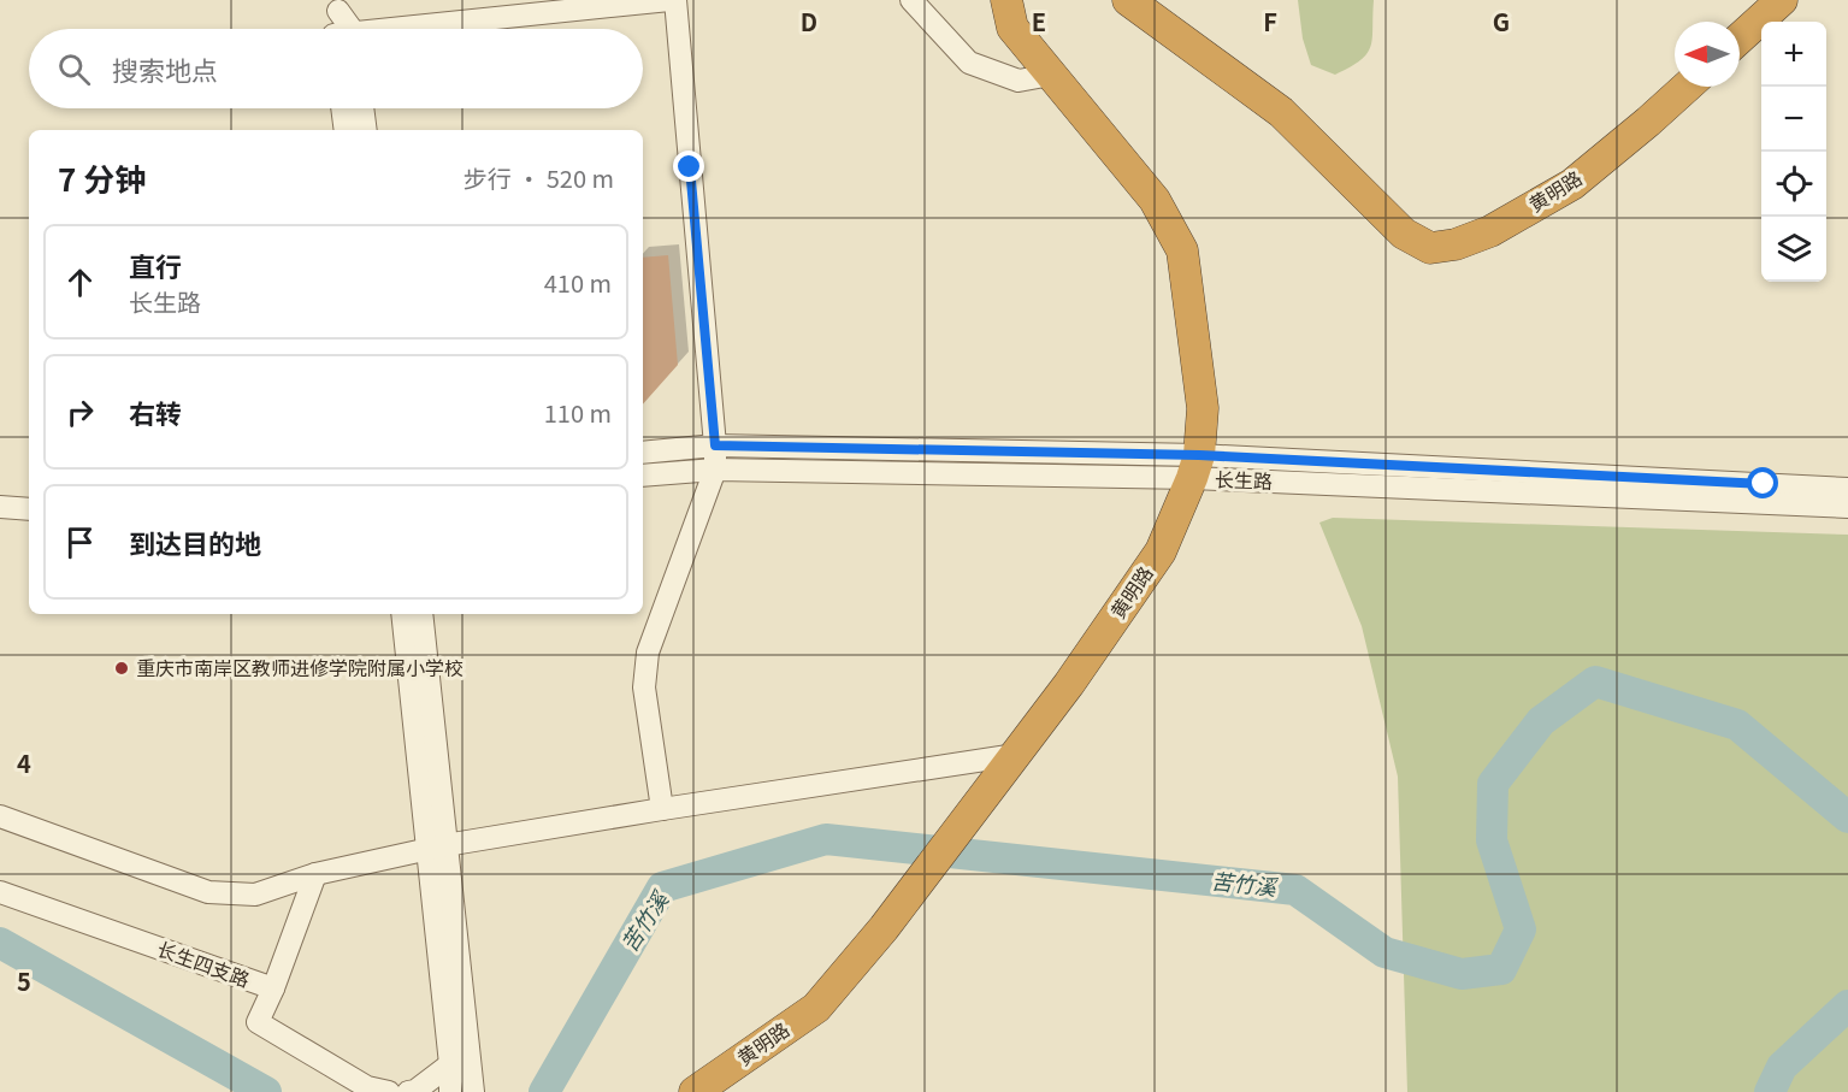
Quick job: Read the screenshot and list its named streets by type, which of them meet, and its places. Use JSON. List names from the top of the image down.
{
  "streets": {
    "highway": ["黄明路"],
    "street": ["长生路", "长生四支路"]
  },
  "crossings": [
    ["黄明路", "长生路"]
  ],
  "water": ["苦竹溪"],
  "places": ["重庆市南岸区教师进修学院附属小学校"],
  "north": "left",
  "page": {
    "map_buttons": ["+", "−"],
    "search": "搜索地点",
    "heading": ["7 分钟", "步行 · 520 m"],
    "list": [
      ["直行", "长生路", "410 m"],
      ["右转", "110 m"],
      "到达目的地"
    ]
  },
  "grid": {
    "columns": [
      "D",
      "E",
      "F",
      "G"
    ],
    "rows": ["4", "5"]
  }
}
